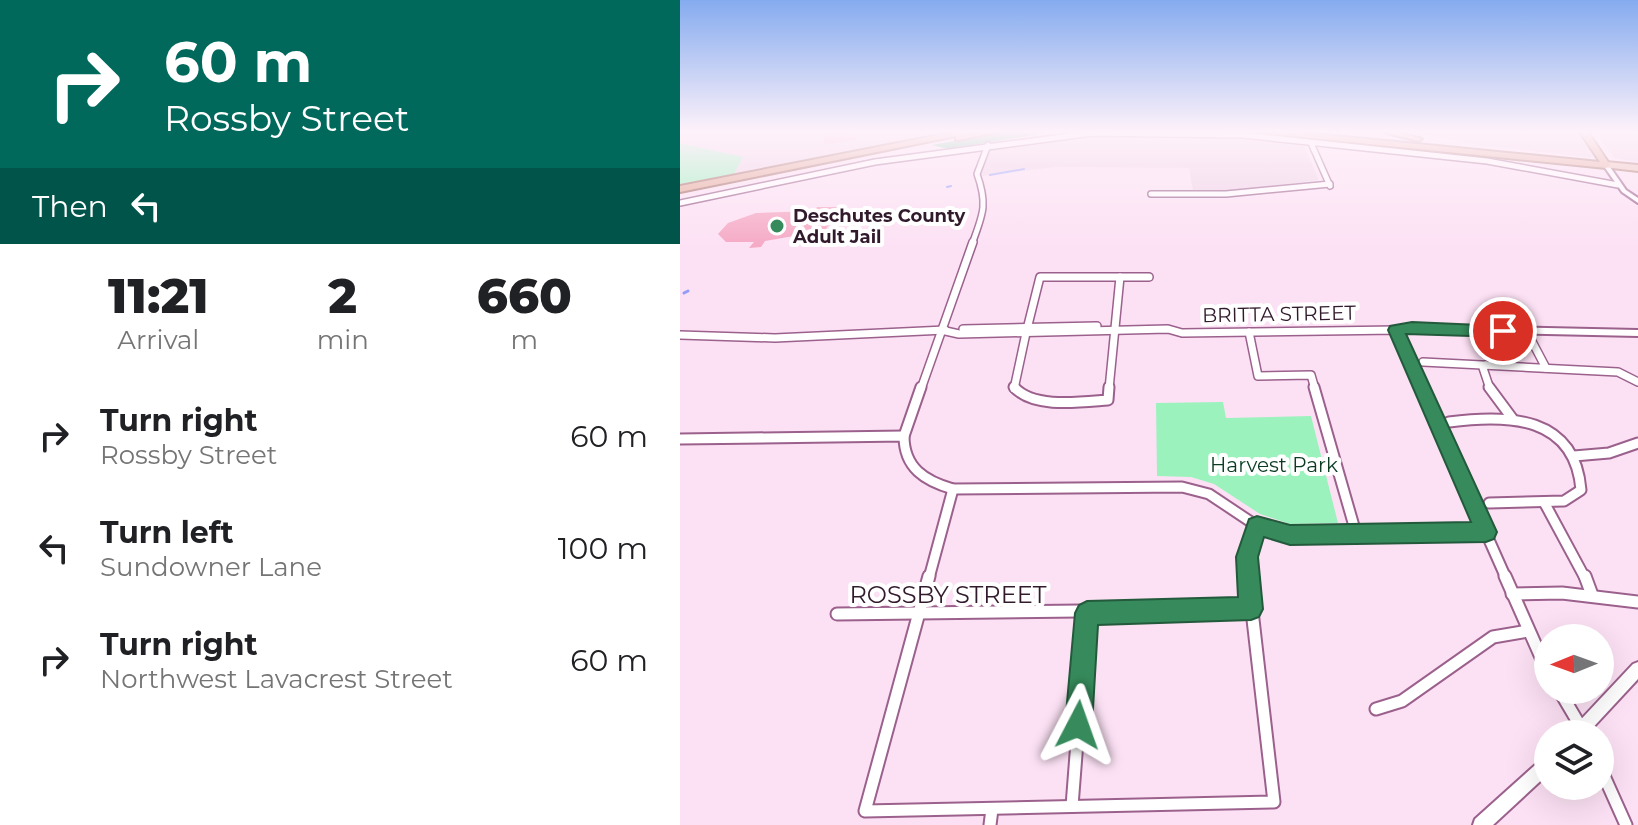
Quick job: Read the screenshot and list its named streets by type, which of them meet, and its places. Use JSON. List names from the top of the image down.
{
  "streets": {
    "street": ["BRITTA STREET", "ROSSBY STREET"]
  },
  "parks": ["Harvest Park"],
  "places": ["Deschutes County Adult Jail"],
  "north": "left",
  "page": {
    "turn": ["60 m", "Rossby Street"],
    "then": "Then",
    "eta": [
      "11:21",
      "Arrival",
      "2",
      "min",
      "660",
      "m"
    ],
    "list": [
      {
        "name": "Turn right",
        "note": "Rossby Street",
        "value": "60 m"
      },
      {
        "name": "Turn left",
        "note": "Sundowner Lane",
        "value": "100 m"
      },
      {
        "name": "Turn right",
        "note": "Northwest Lavacrest Street",
        "value": "60 m"
      }
    ]
  }
}
